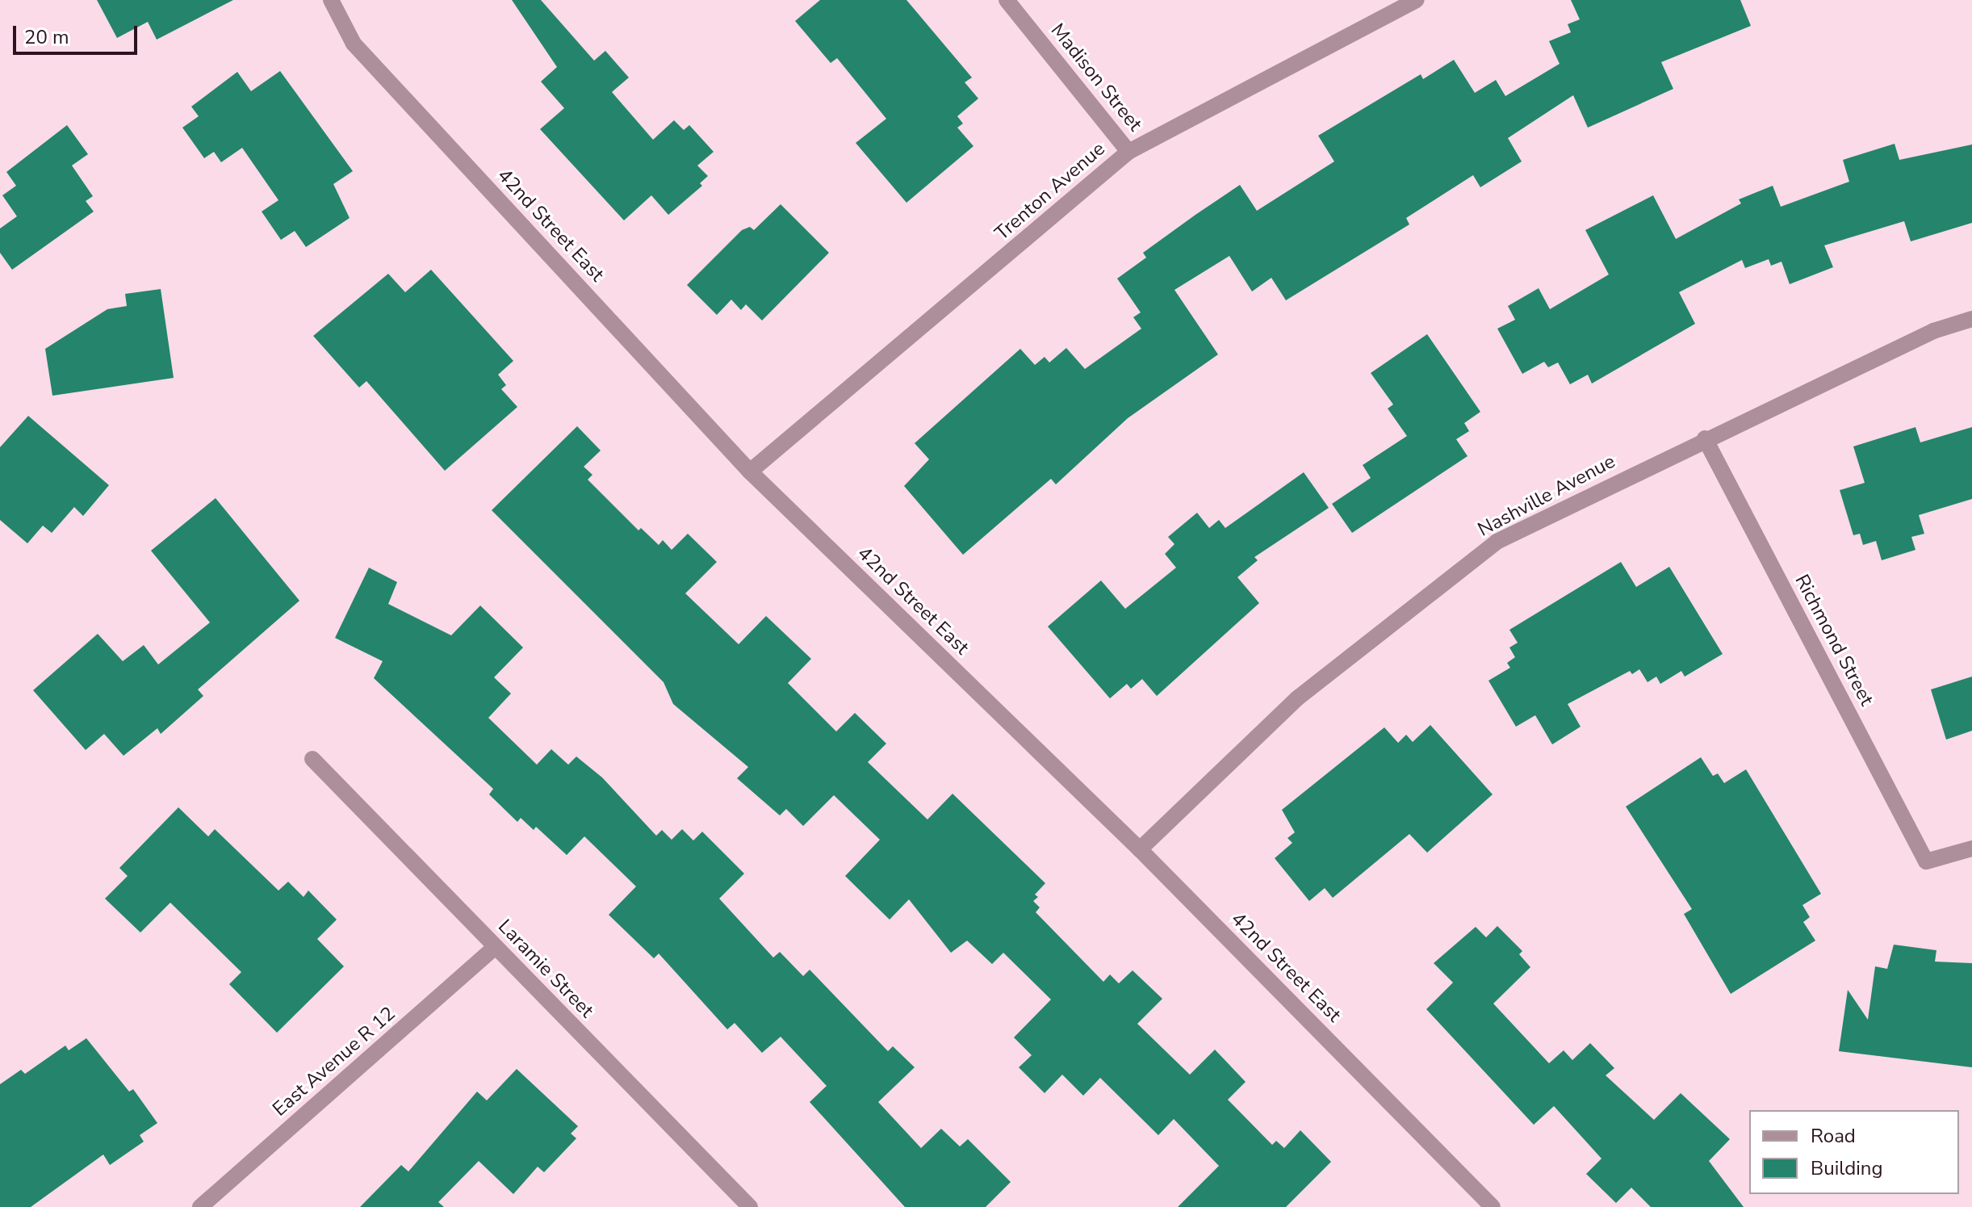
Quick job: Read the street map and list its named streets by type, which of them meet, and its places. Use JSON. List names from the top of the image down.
{
  "streets": {
    "street": [
      "Madison Street",
      "Trenton Avenue",
      "42nd Street East",
      "Nashville Avenue",
      "Richmond Street",
      "Laramie Street",
      "East Avenue R 12"
    ]
  },
  "crossings": [
    ["Madison Street", "Trenton Avenue"],
    ["Trenton Avenue", "42nd Street East"],
    ["42nd Street East", "Nashville Avenue"],
    ["Nashville Avenue", "Richmond Street"],
    ["Laramie Street", "East Avenue R 12"]
  ],
  "legend": ["Road", "Building"],
  "scale_bar": "20 m"
}
